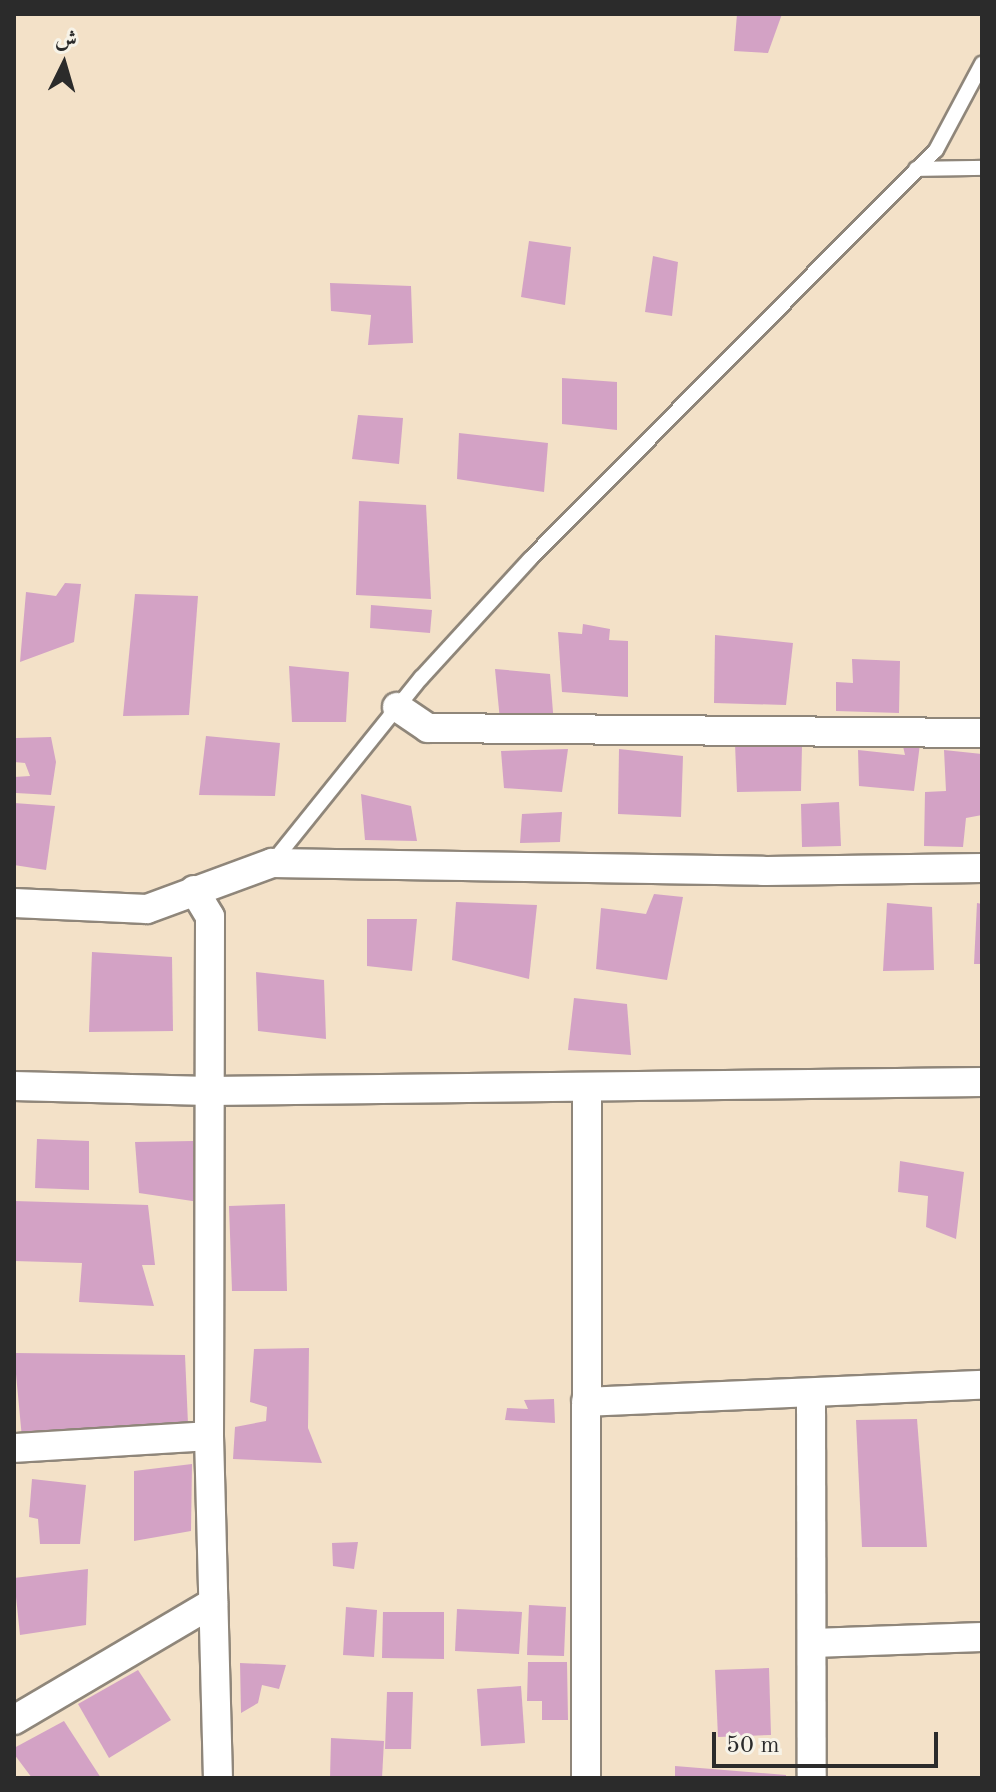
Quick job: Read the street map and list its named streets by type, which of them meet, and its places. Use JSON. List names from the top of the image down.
{
  "scale_bar": "50 m",
  "north": "top"
}
